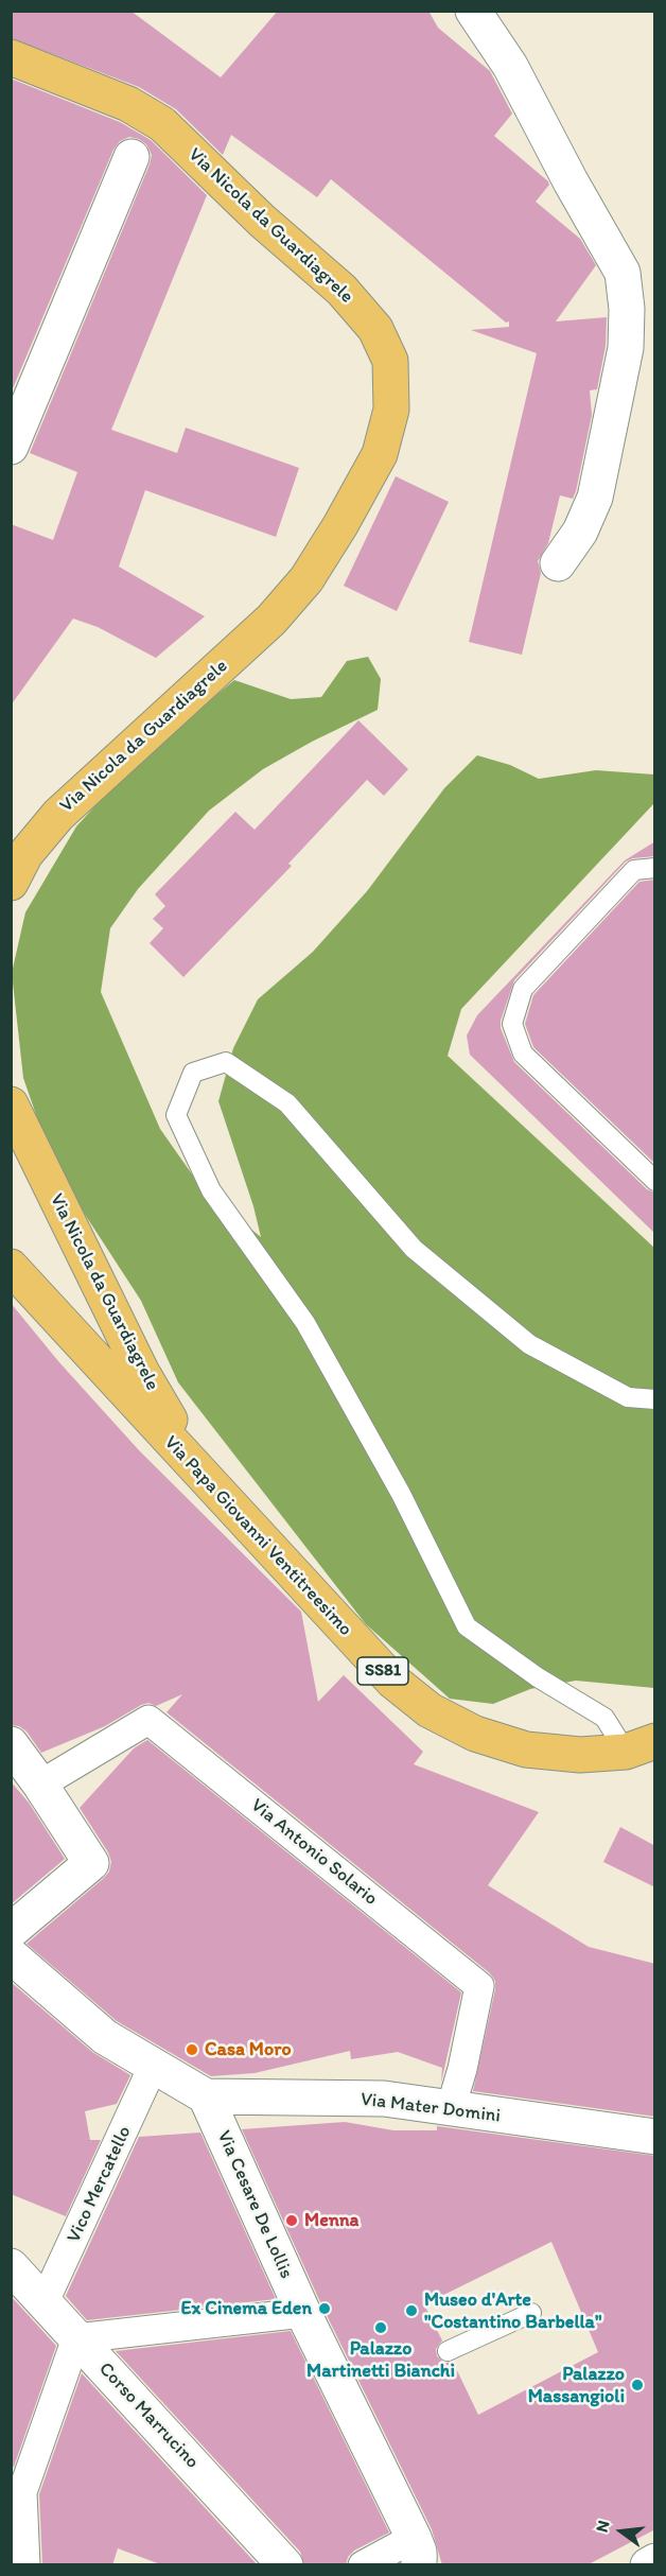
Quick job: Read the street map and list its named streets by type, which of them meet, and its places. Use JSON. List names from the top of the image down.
{
  "streets": {
    "main road": ["Via Nicola da Guardiagrele", "Via Papa Giovanni Ventitreesimo", "SS81"],
    "street": [
      "Via Antonio Solario",
      "Via Mater Domini",
      "Vico Mercatello",
      "Via Cesare De Lollis",
      "Corso Marrucino"
    ]
  },
  "crossings": [
    ["Via Nicola da Guardiagrele", "Via Papa Giovanni Ventitreesimo"],
    ["Via Antonio Solario", "Via Mater Domini"],
    ["Via Mater Domini", "Via Cesare De Lollis"],
    ["Vico Mercatello", "Corso Marrucino"]
  ],
  "places": [
    "Casa Moro",
    "Menna",
    "Ex Cinema Eden",
    "Museo d'Arte \"Costantino Barbella\"",
    "Palazzo Martinetti Bianchi",
    "Palazzo Massangioli"
  ],
  "north": "left"
}
